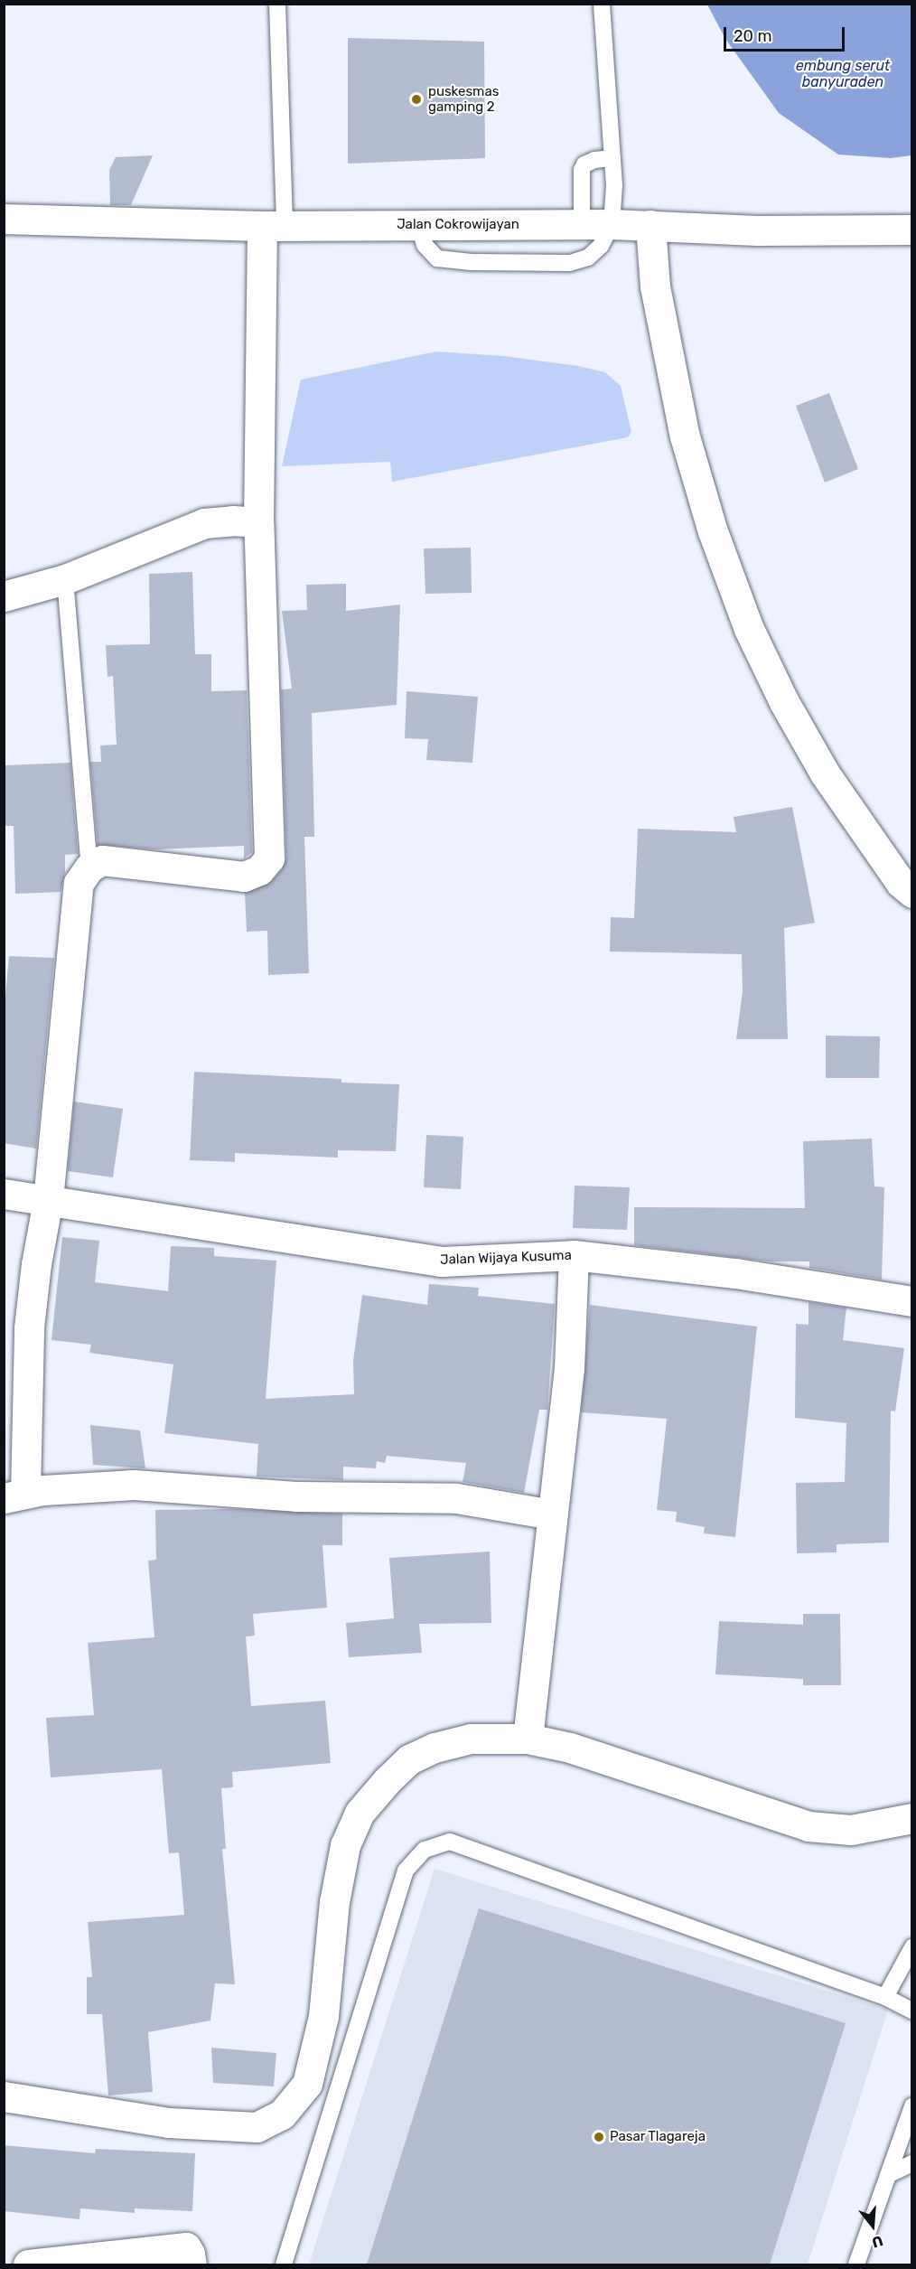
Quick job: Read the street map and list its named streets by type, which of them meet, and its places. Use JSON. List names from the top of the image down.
{
  "streets": {
    "street": ["Jalan Cokrowijayan", "Jalan Wijaya Kusuma"]
  },
  "water": ["embung serut banyuraden"],
  "places": ["puskesmas gamping 2", "Pasar Tlagareja"],
  "scale_bar": "20 m",
  "north": "bottom"
}
